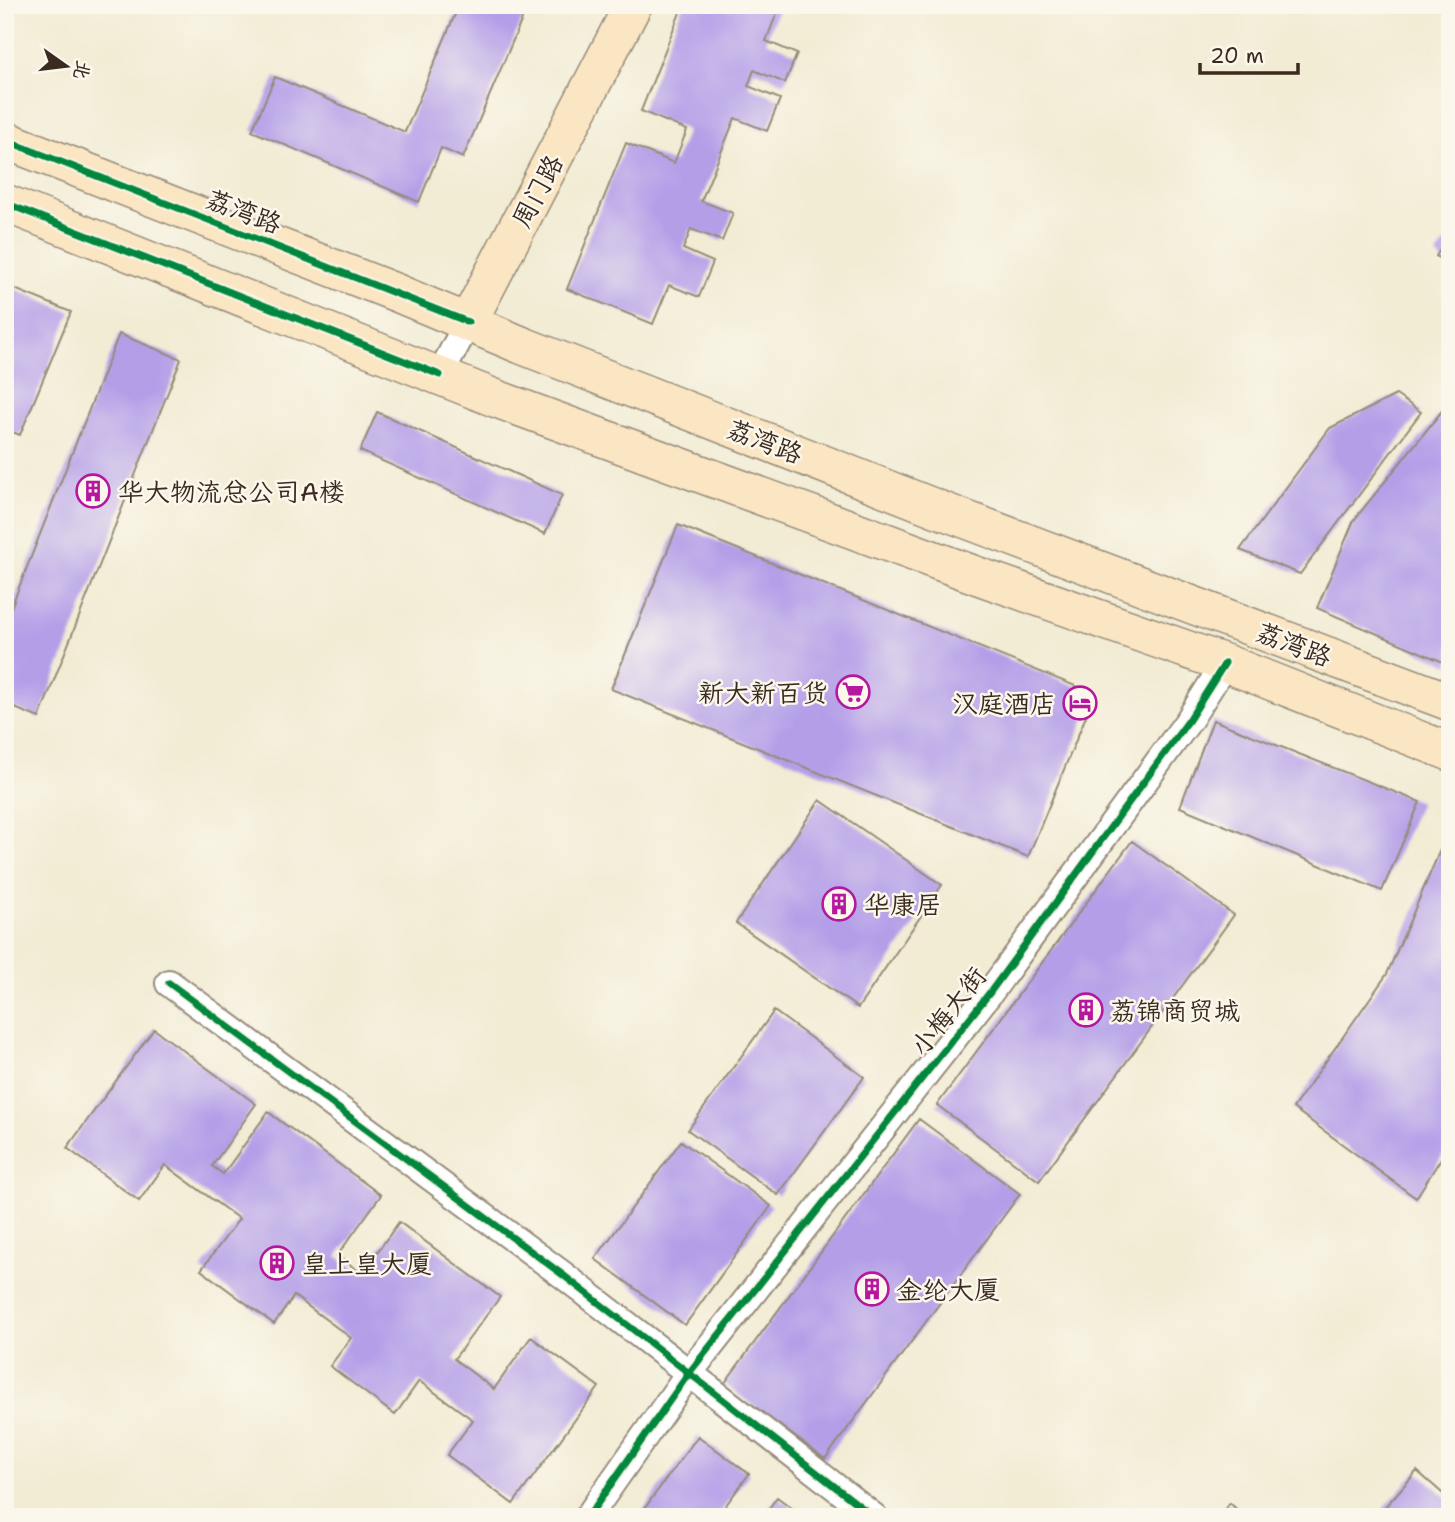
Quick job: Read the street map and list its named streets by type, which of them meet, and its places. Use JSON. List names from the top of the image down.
{
  "streets": {
    "main road": ["周门路", "荔湾路"],
    "street": ["小梅大街"]
  },
  "crossings": [
    ["周门路", "荔湾路"],
    ["荔湾路", "小梅大街"]
  ],
  "places": {
    "building": [
      "华大物流总公司A楼",
      "华康居",
      "荔锦商贸城",
      "皇上皇大厦",
      "金纶大厦"
    ],
    "supermarket": ["新大新百货"],
    "hotel": ["汉庭酒店"]
  },
  "scale_bar": "20 m",
  "north": "right"
}
